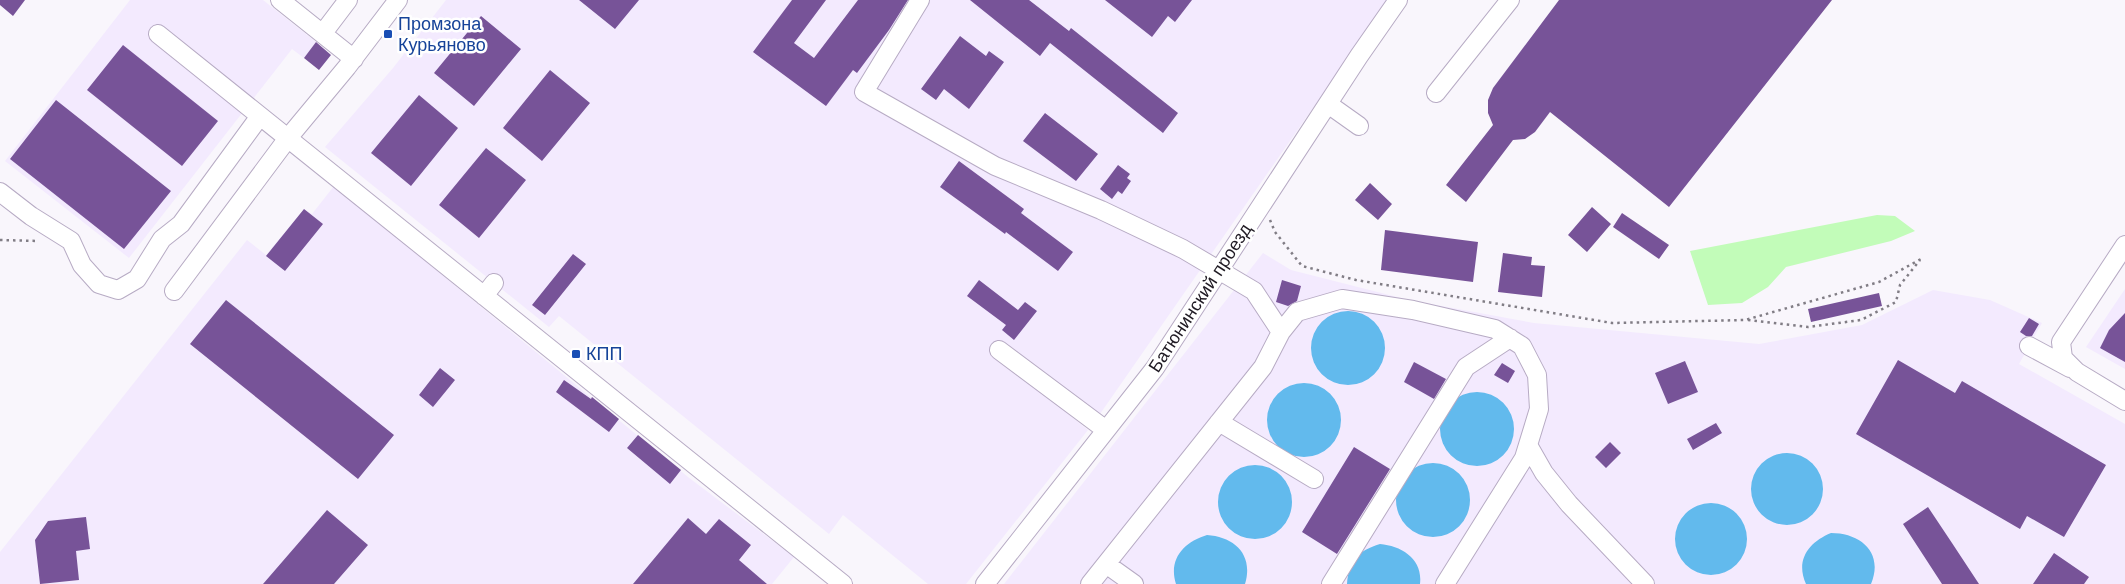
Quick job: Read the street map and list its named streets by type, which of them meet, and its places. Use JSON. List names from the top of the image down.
{
  "streets": {
    "street": ["Батюнинский проезд"]
  },
  "places": {
    "transit": ["Промзона Курьяново", "КПП"]
  }
}
